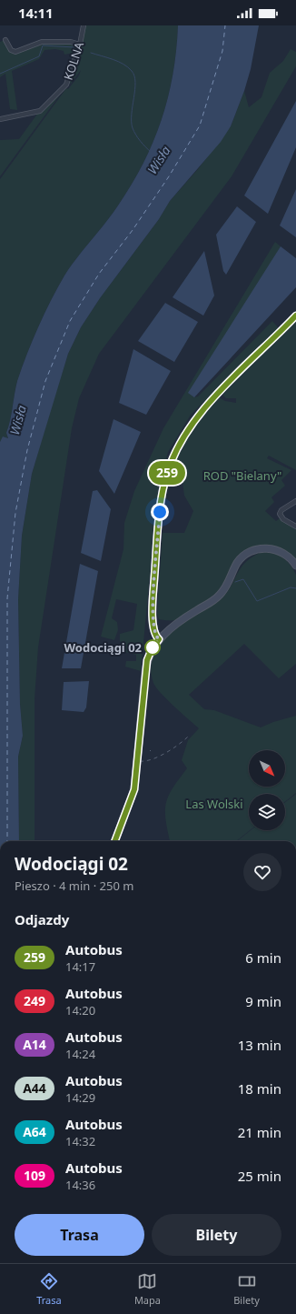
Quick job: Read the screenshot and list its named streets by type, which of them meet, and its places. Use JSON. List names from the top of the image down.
{
  "streets": {
    "street": ["KOLNA"]
  },
  "water": ["Wisła"],
  "parks": ["ROD \"Bielany\"", "Las Wolski"],
  "places": ["Wodociągi 02"],
  "lines": ["bus line 259"],
  "north": "bottom right",
  "page": {
    "status": "14:11",
    "on_map": "259",
    "heading": [
      ["Wodociągi 02", "Pieszo · 4 min · 250 m"],
      "Odjazdy"
    ],
    "list": [
      {
        "mark": "259",
        "name": "Autobus",
        "note": "14:17",
        "value": "6 min"
      },
      {
        "mark": "249",
        "name": "Autobus",
        "note": "14:20",
        "value": "9 min"
      },
      {
        "mark": "A14",
        "name": "Autobus",
        "note": "14:24",
        "value": "13 min"
      },
      {
        "mark": "A44",
        "name": "Autobus",
        "note": "14:29",
        "value": "18 min"
      },
      {
        "mark": "A64",
        "name": "Autobus",
        "note": "14:32",
        "value": "21 min"
      },
      {
        "mark": "109",
        "name": "Autobus",
        "note": "14:36",
        "value": "25 min"
      }
    ],
    "buttons": ["Trasa", "Bilety"],
    "tabs": ["Trasa", "Mapa", "Bilety"]
  }
}
